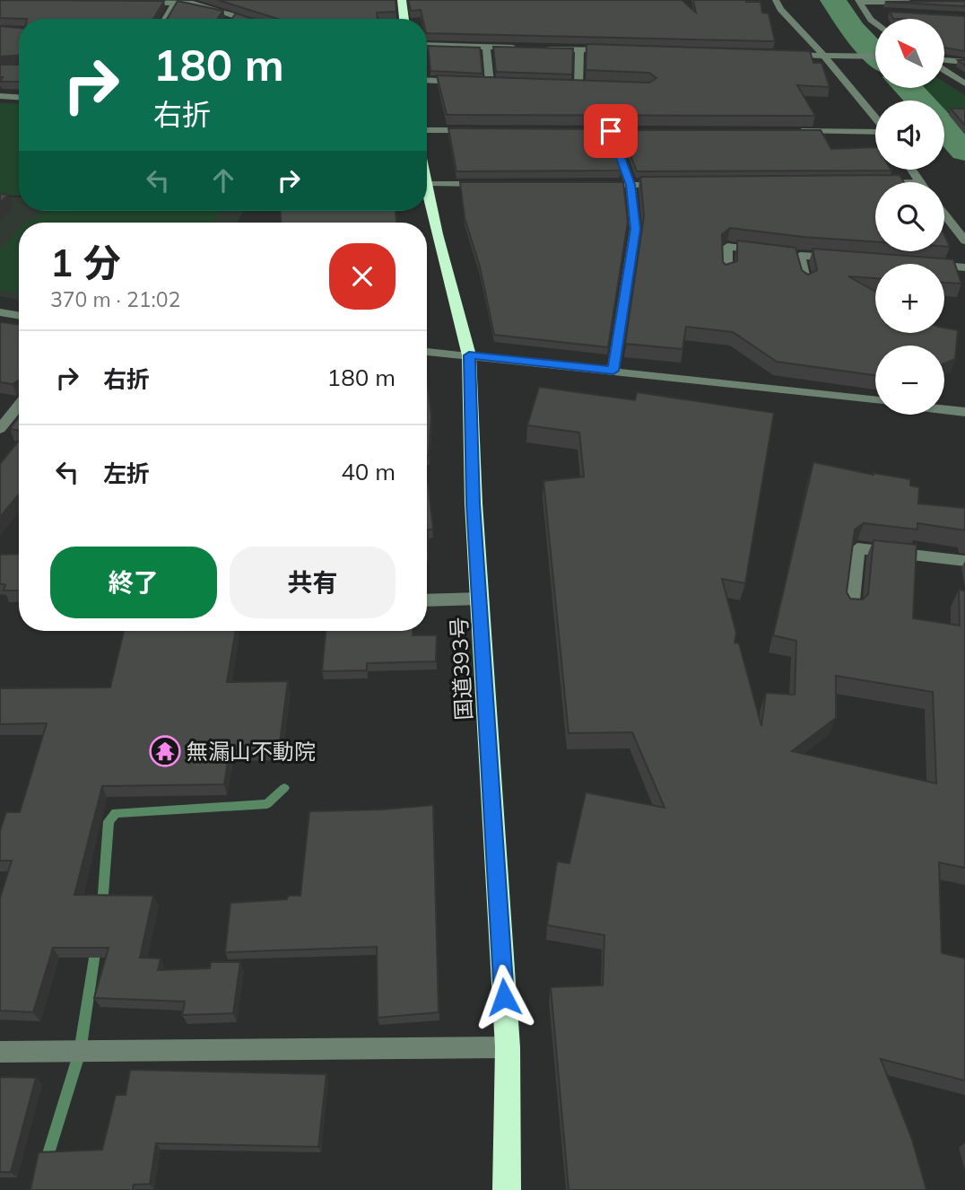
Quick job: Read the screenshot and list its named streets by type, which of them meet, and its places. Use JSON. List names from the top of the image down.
{
  "streets": {
    "highway": ["国道393号"]
  },
  "places": {
    "temple": ["無漏山不動院"]
  },
  "north": "top left",
  "page": {
    "map_buttons": ["+", "−"],
    "turn": ["180 m", "右折"],
    "heading": ["1 分", "370 m · 21:02"],
    "list": [
      {
        "name": "右折",
        "value": "180 m"
      },
      {
        "name": "左折",
        "value": "40 m"
      }
    ],
    "buttons": ["終了", "共有"]
  }
}
